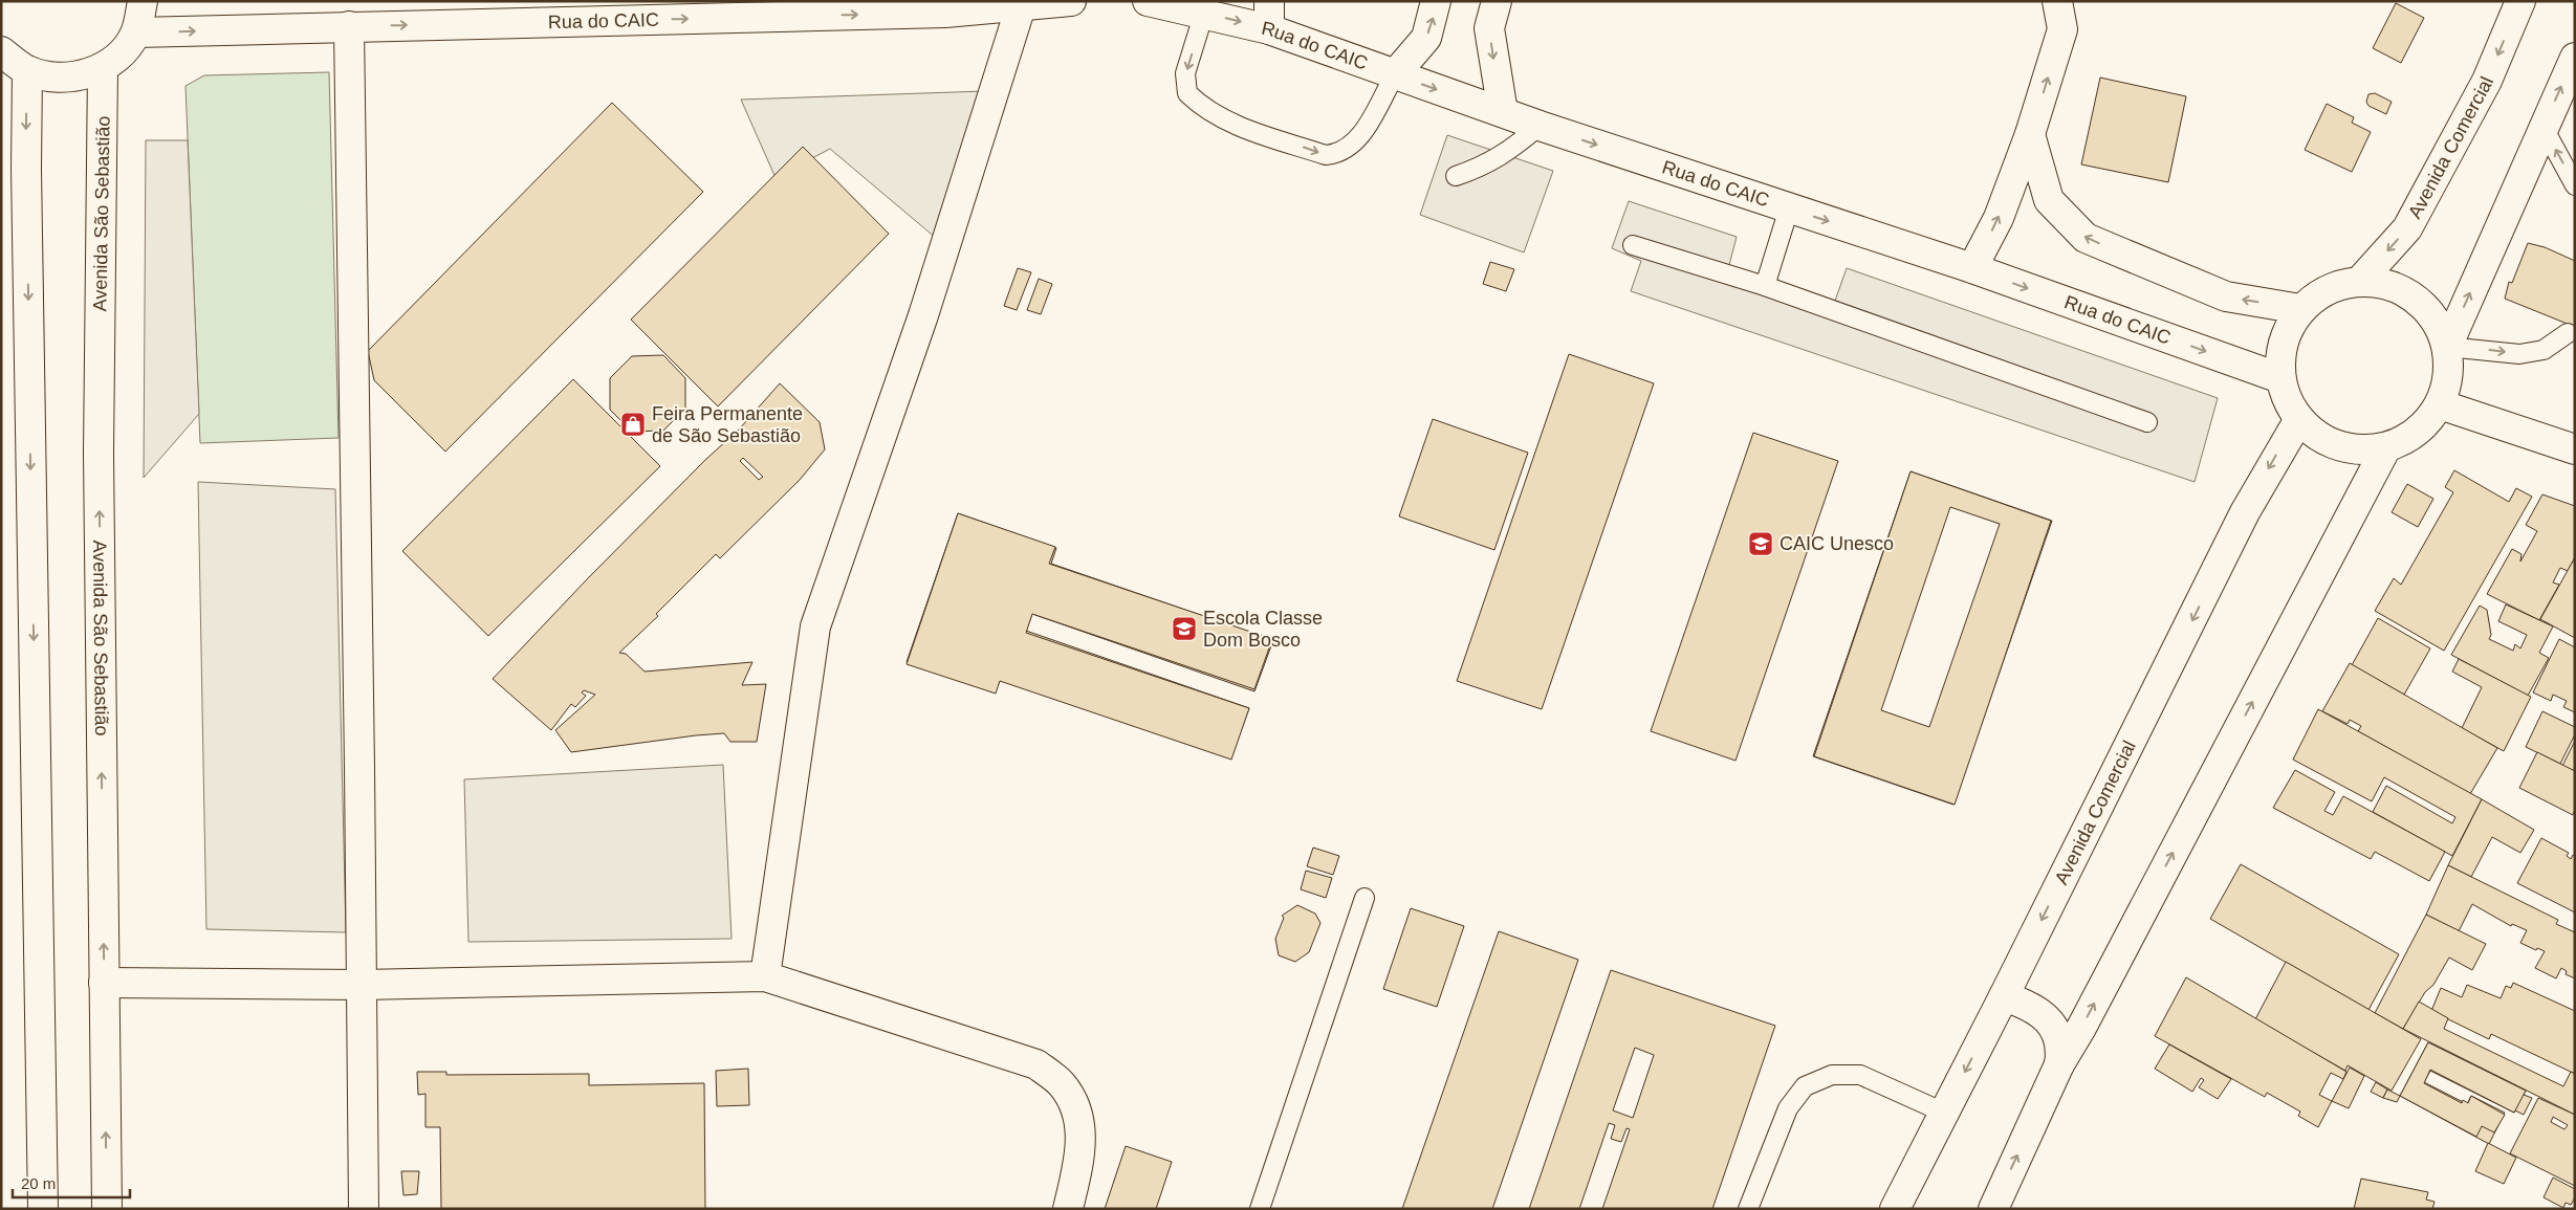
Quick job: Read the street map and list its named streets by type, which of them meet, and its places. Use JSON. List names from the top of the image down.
{
  "streets": {
    "street": ["Rua do CAIC", "Avenida Comercial", "Avenida São Sebastião"]
  },
  "crossings": [
    ["Rua do CAIC", "Avenida Comercial"]
  ],
  "one_way": ["Rua do CAIC"],
  "places": {
    "shop": ["Feira Permanente de São Sebastião"],
    "school or university": ["CAIC Unesco", "Escola Classe Dom Bosco"]
  },
  "scale_bar": "20 m"
}
